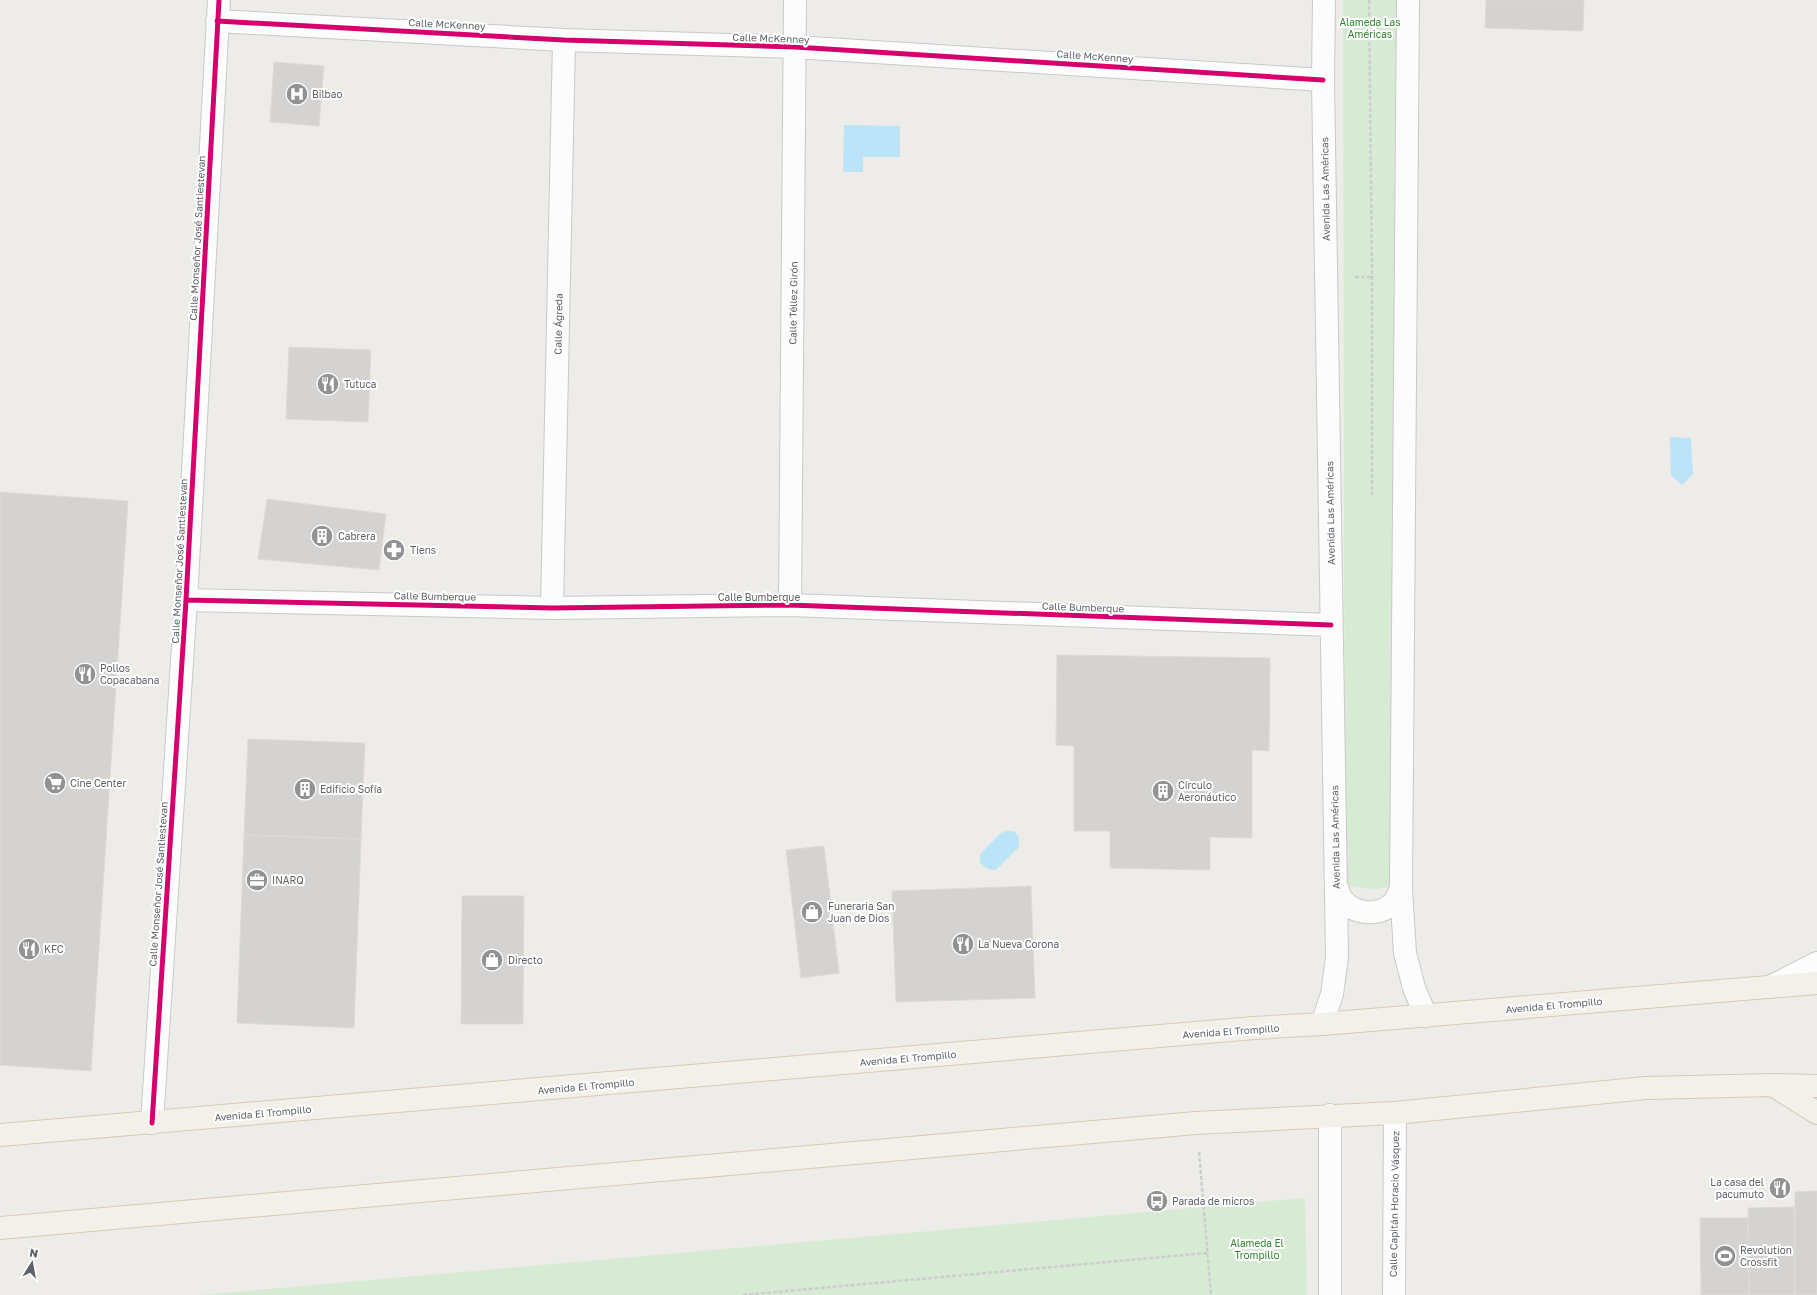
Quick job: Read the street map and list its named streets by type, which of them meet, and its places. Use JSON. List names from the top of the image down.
{
  "streets": {
    "main road": ["Avenida El Trompillo"],
    "street": [
      "Calle McKenney",
      "Avenida Las Américas",
      "Calle Monseñor José Santiestevan",
      "Calle Téllez Girón",
      "Calle Ágreda",
      "Calle Bumberque",
      "Calle Capitán Horacio Vásquez"
    ]
  },
  "crossings": [
    ["Calle McKenney", "Avenida Las Américas"],
    ["Calle McKenney", "Calle Monseñor José Santiestevan"],
    ["Calle McKenney", "Calle Téllez Girón"],
    ["Calle McKenney", "Calle Ágreda"],
    ["Avenida Las Américas", "Calle Bumberque"],
    ["Avenida Las Américas", "Avenida El Trompillo"],
    ["Calle Monseñor José Santiestevan", "Calle Bumberque"],
    ["Calle Monseñor José Santiestevan", "Avenida El Trompillo"],
    ["Calle Téllez Girón", "Calle Bumberque"],
    ["Calle Ágreda", "Calle Bumberque"]
  ],
  "parks": ["Alameda Las Américas", "Alameda El Trompillo"],
  "places": {
    "hospital": ["Bilbao"],
    "restaurant": [
      "Tutuca",
      "Pollos Copacabana",
      "La Nueva Corona",
      "KFC",
      "La casa del pacumuto"
    ],
    "building": ["Cabrera", "Edificio Sofía", "Círculo Aeronáutico"],
    "pharmacy": ["Tiens"],
    "supermarket": ["Cine Center"],
    "office": ["INARQ"],
    "shop": ["Funeraria San Juan de Dios", "Directo"],
    "bus stop": ["Parada de micros"],
    "sports": ["Revolution Crossfit"]
  },
  "north": "top"
}
